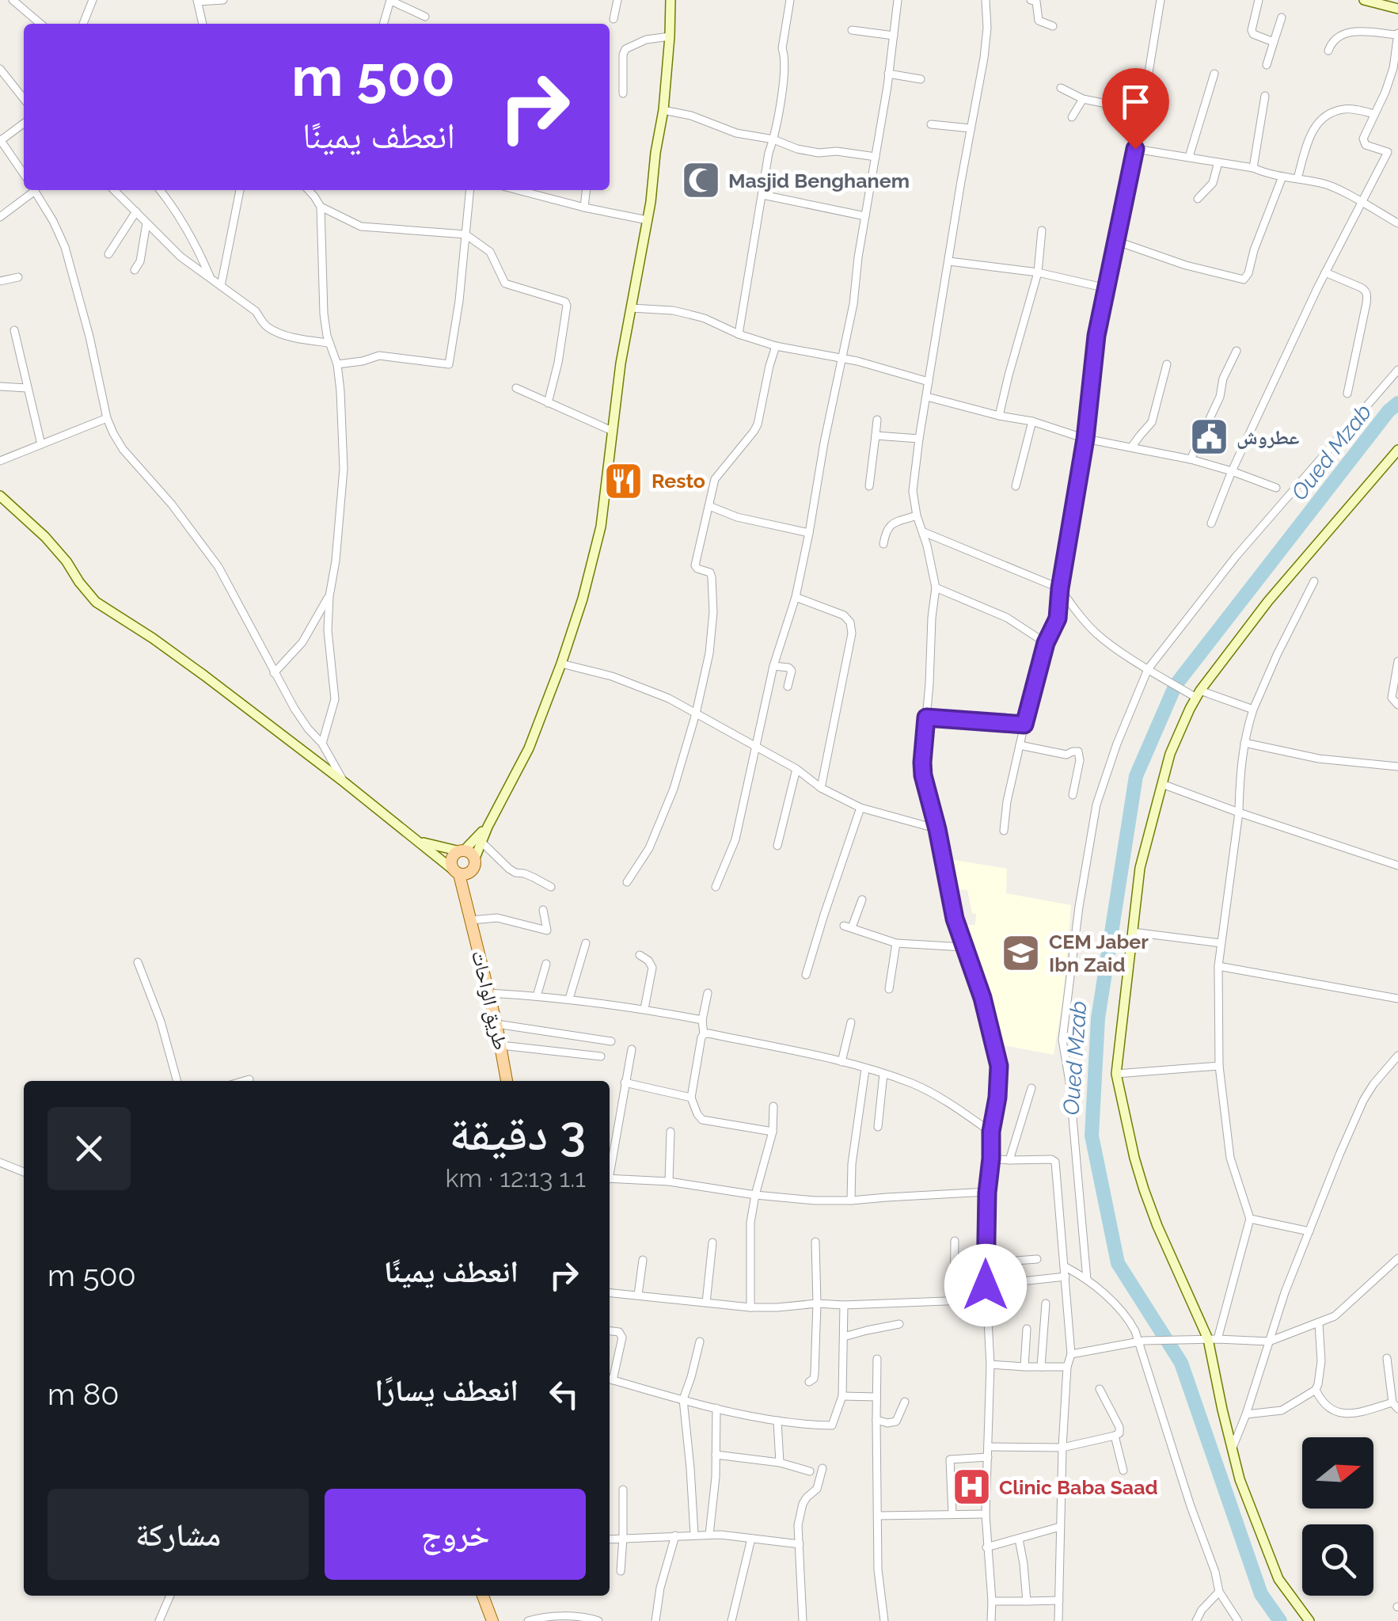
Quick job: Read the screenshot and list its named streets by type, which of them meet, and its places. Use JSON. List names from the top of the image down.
{
  "streets": {
    "main road": ["طريق الواحات"]
  },
  "water": ["Oued Mzab"],
  "places": {
    "mosque": ["Masjid Benghanem"],
    "public building": ["عطروش"],
    "restaurant": ["Resto"],
    "school or university": ["CEM Jaber Ibn Zaid"],
    "hospital": ["Clinic Baba Saad"]
  },
  "north": "right",
  "page": {
    "turn": ["500 m", "انعطف يمينًا"],
    "heading": ["3 دقيقة", "1.1 km · 12:13"],
    "list": [
      {
        "name": "انعطف يمينًا",
        "value": "500 m"
      },
      {
        "name": "انعطف يسارًا",
        "value": "80 m"
      }
    ],
    "buttons": ["خروج", "مشاركة"]
  }
}
